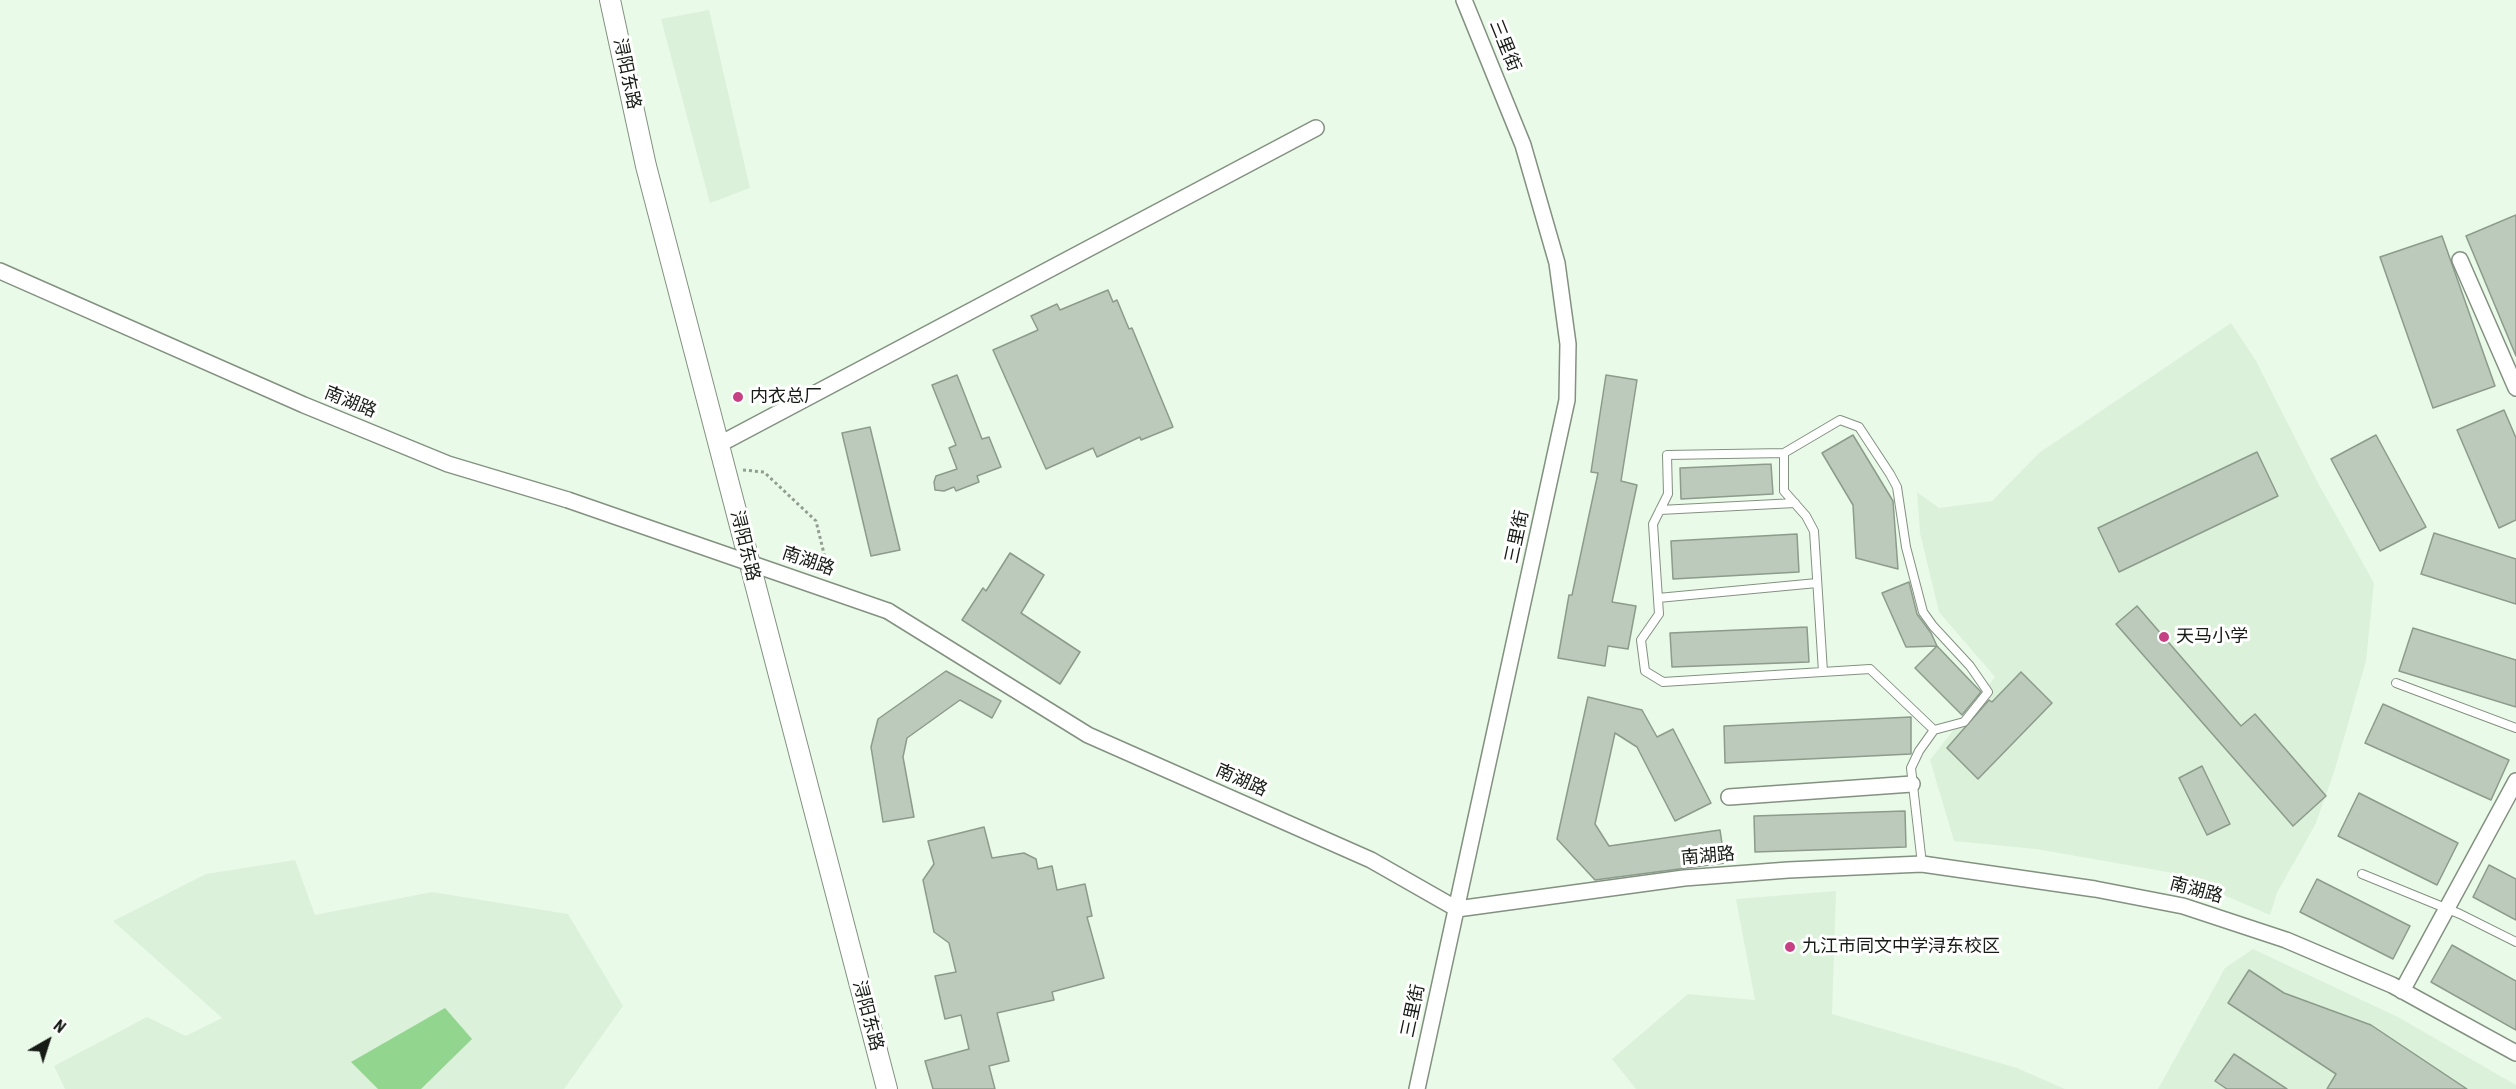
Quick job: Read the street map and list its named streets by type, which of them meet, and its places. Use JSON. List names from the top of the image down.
{
  "streets": {
    "main road": ["浔阳东路"],
    "street": ["三里街", "南湖路"]
  },
  "crossings": [
    ["三里街", "南湖路"]
  ],
  "places": ["内衣总厂", "天马小学", "九江市同文中学浔东校区"],
  "north": "top right"
}
